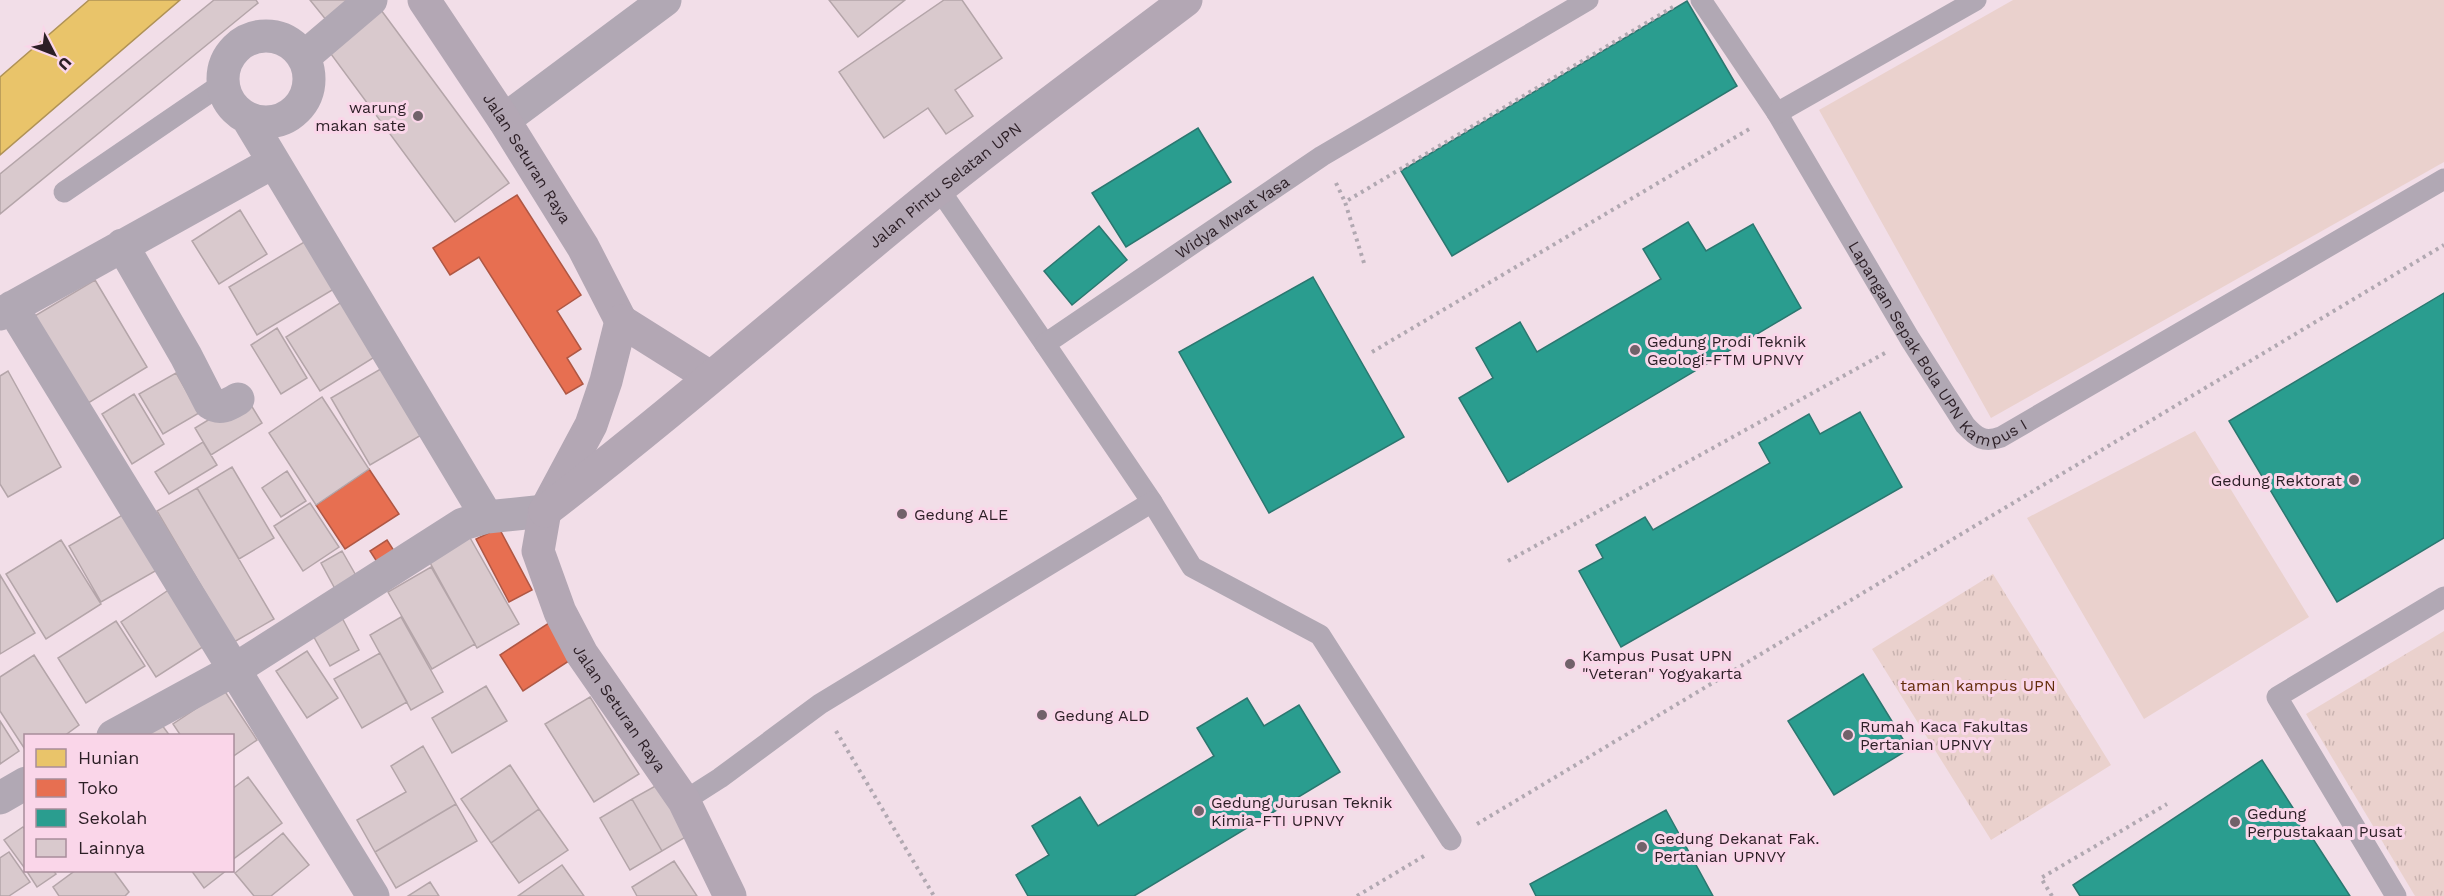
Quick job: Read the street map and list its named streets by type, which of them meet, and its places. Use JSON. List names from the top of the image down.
{
  "streets": {
    "main road": ["Jalan Seturan Raya", "Jalan Pintu Selatan UPN"],
    "lane": ["Widya Mwat Yasa", "Lapangan Sepak Bola UPN Kampus I"]
  },
  "parks": ["taman kampus UPN"],
  "places": [
    "warung makan sate",
    "Gedung Prodi Teknik Geologi-FTM UPNVY",
    "Gedung Rektorat",
    "Gedung ALE",
    "Kampus Pusat UPN \"Veteran\" Yogyakarta",
    "Gedung ALD",
    "Rumah Kaca Fakultas Pertanian UPNVY",
    "Gedung Jurusan Teknik Kimia-FTI UPNVY",
    "Gedung Perpustakaan Pusat",
    "Gedung Dekanat Fak. Pertanian UPNVY"
  ],
  "legend": [
    "Hunian",
    "Toko",
    "Sekolah",
    "Lainnya"
  ],
  "north": "bottom right"
}
